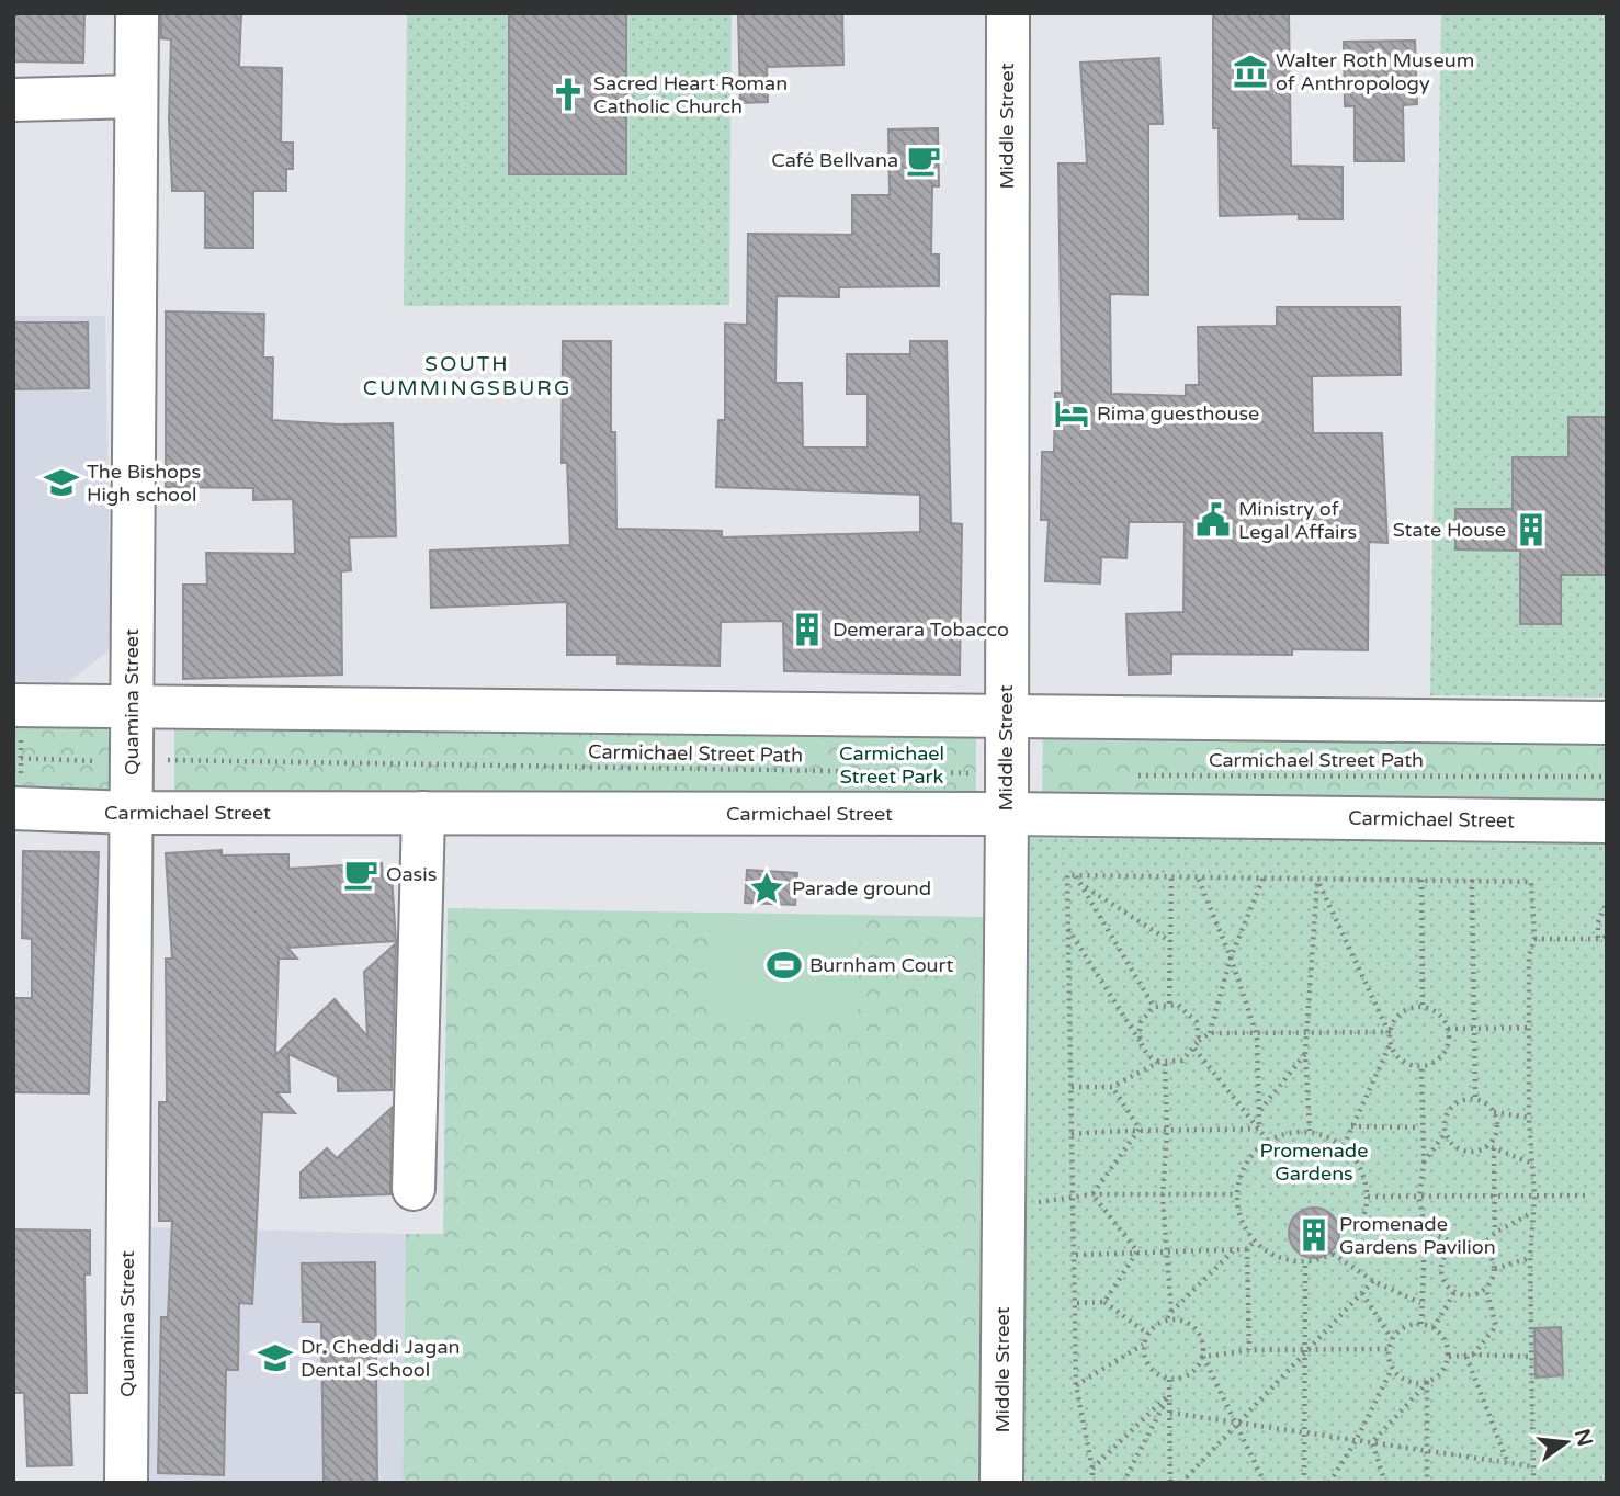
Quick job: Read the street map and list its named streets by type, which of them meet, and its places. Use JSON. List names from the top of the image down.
{
  "streets": {
    "street": ["Middle Street", "Quamina Street", "Carmichael Street"],
    "path": ["Carmichael Street Path"]
  },
  "crossings": [
    ["Middle Street", "Carmichael Street Path"],
    ["Middle Street", "Carmichael Street"],
    ["Quamina Street", "Carmichael Street Path"],
    ["Quamina Street", "Carmichael Street"],
    ["Carmichael Street Path", "Carmichael Street"]
  ],
  "districts": ["SOUTH CUMMINGSBURG"],
  "parks": ["Carmichael Street Park", "Promenade Gardens"],
  "places": {
    "museum": ["Walter Roth Museum of Anthropology"],
    "church": ["Sacred Heart Roman Catholic Church"],
    "cafe": ["Café Bellvana", "Oasis"],
    "hotel": ["Rima guesthouse"],
    "school or university": ["The Bishops High school", "Dr. Cheddi Jagan Dental School"],
    "public building": ["Ministry of Legal Affairs"],
    "building": ["State House", "Demerara Tobacco", "Promenade Gardens Pavilion"],
    "place": ["Parade ground"],
    "sports": ["Burnham Court"]
  },
  "north": "right"
}
